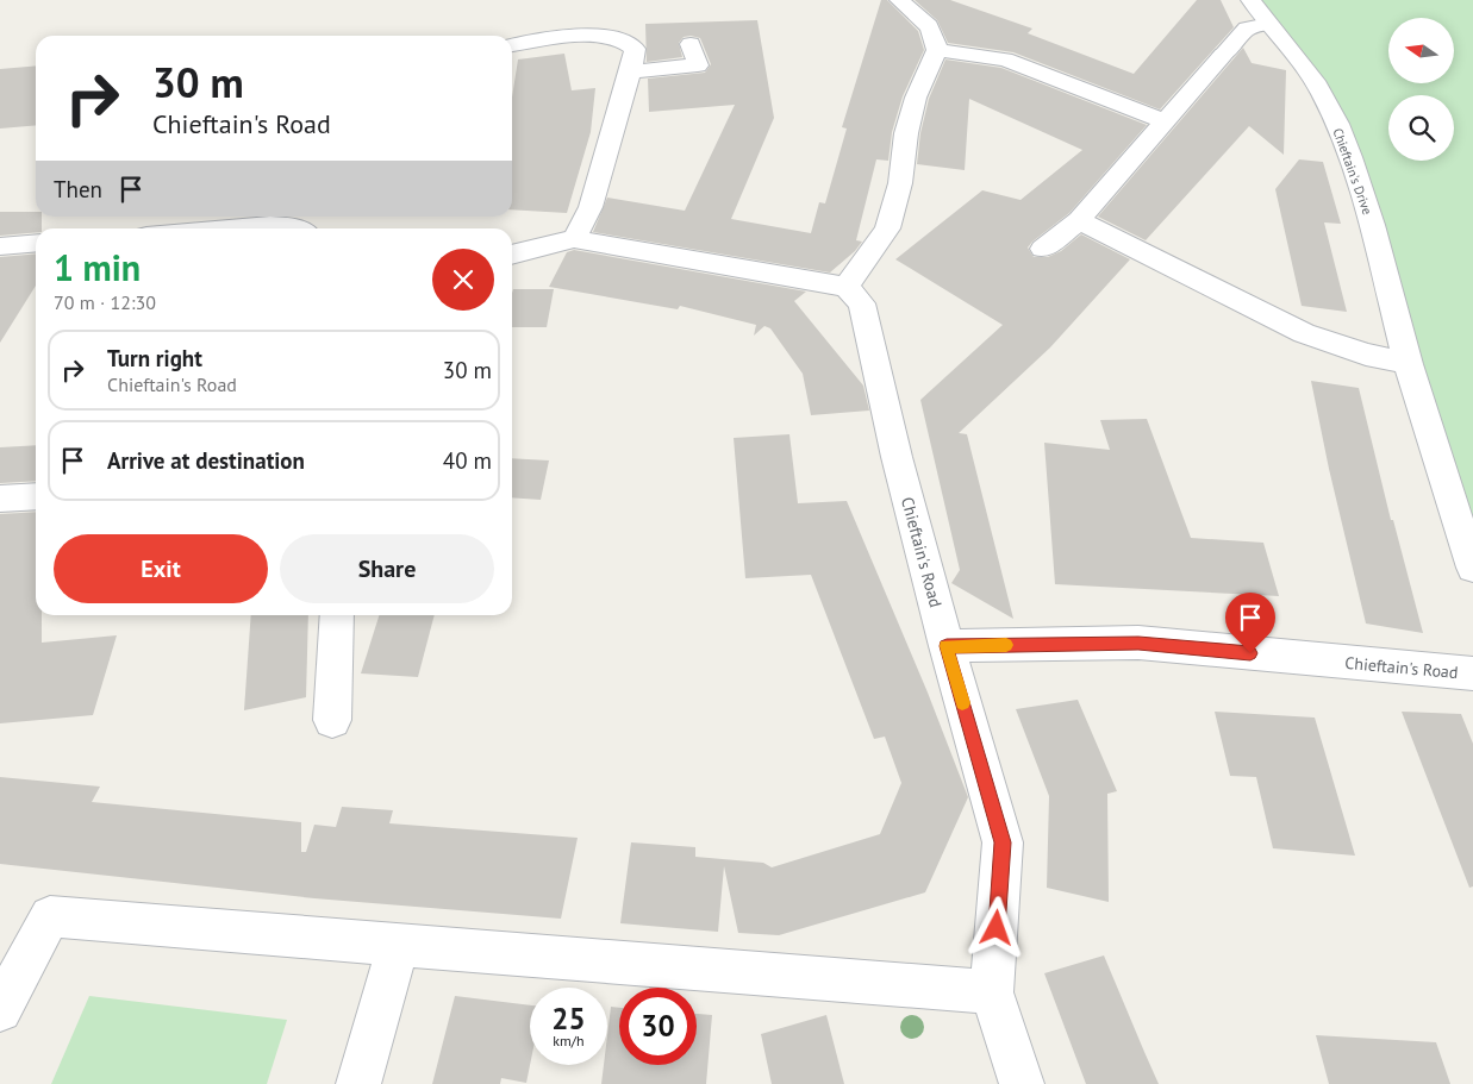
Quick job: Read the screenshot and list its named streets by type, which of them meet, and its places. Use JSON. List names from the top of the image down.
{
  "streets": {
    "street": ["Chieftain's Drive", "Chieftain's Road"]
  },
  "north": "left",
  "page": {
    "turn": ["30 m", "Chieftain's Road"],
    "then": "Then",
    "heading": ["1 min", "70 m · 12:30"],
    "list": [
      {
        "name": "Turn right",
        "note": "Chieftain's Road",
        "value": "30 m"
      },
      {
        "name": "Arrive at destination",
        "value": "40 m"
      }
    ],
    "buttons": ["Exit", "Share"],
    "speed": "25 km/h",
    "limit": "30"
  }
}
